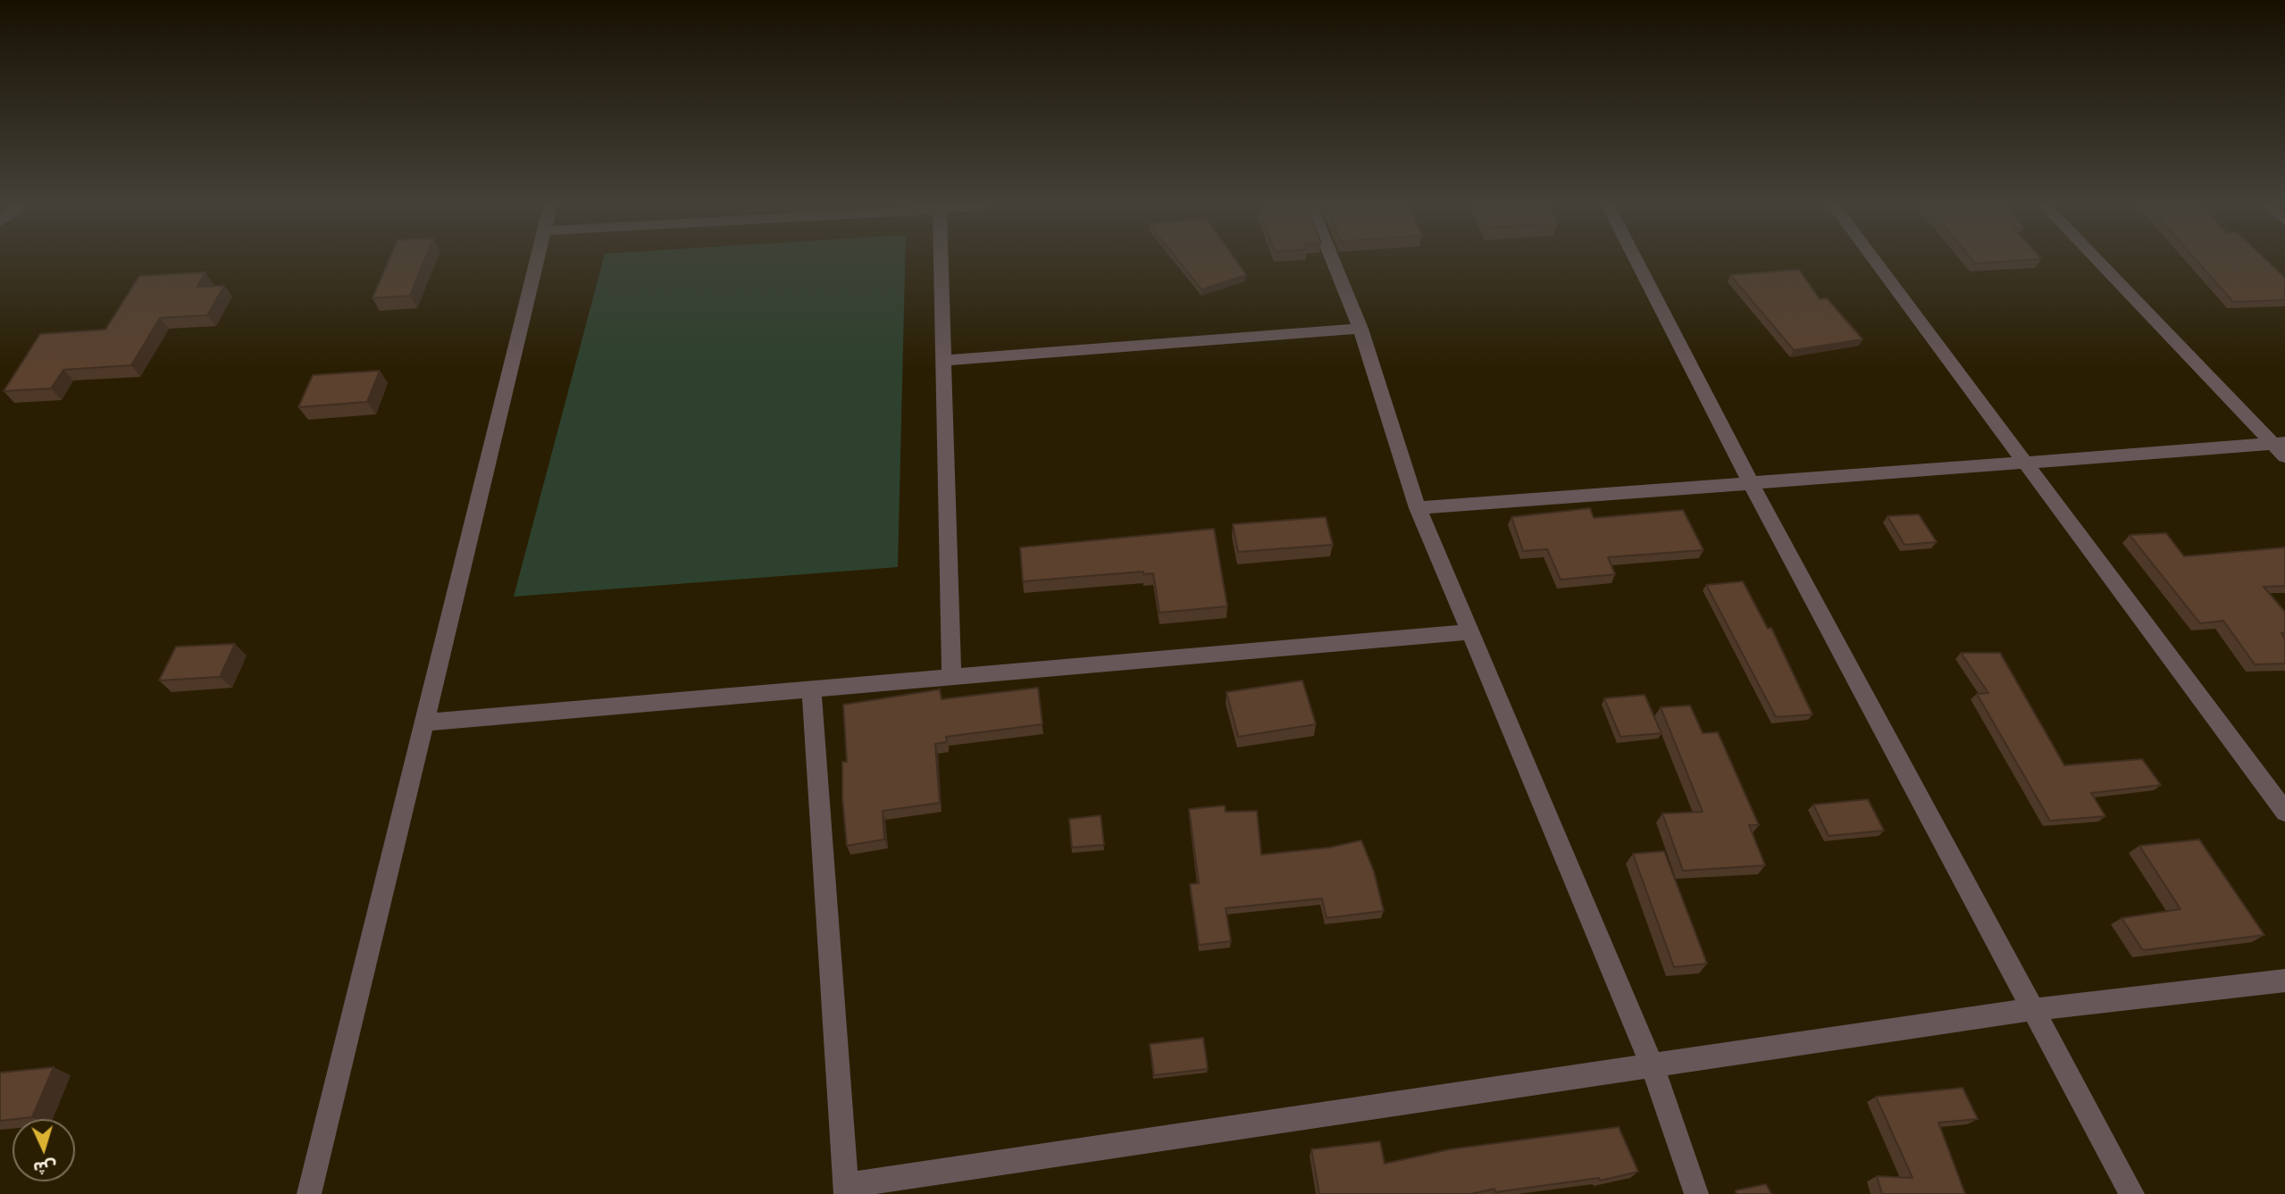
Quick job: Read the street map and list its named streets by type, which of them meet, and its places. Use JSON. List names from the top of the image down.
{
  "north": "bottom"
}
